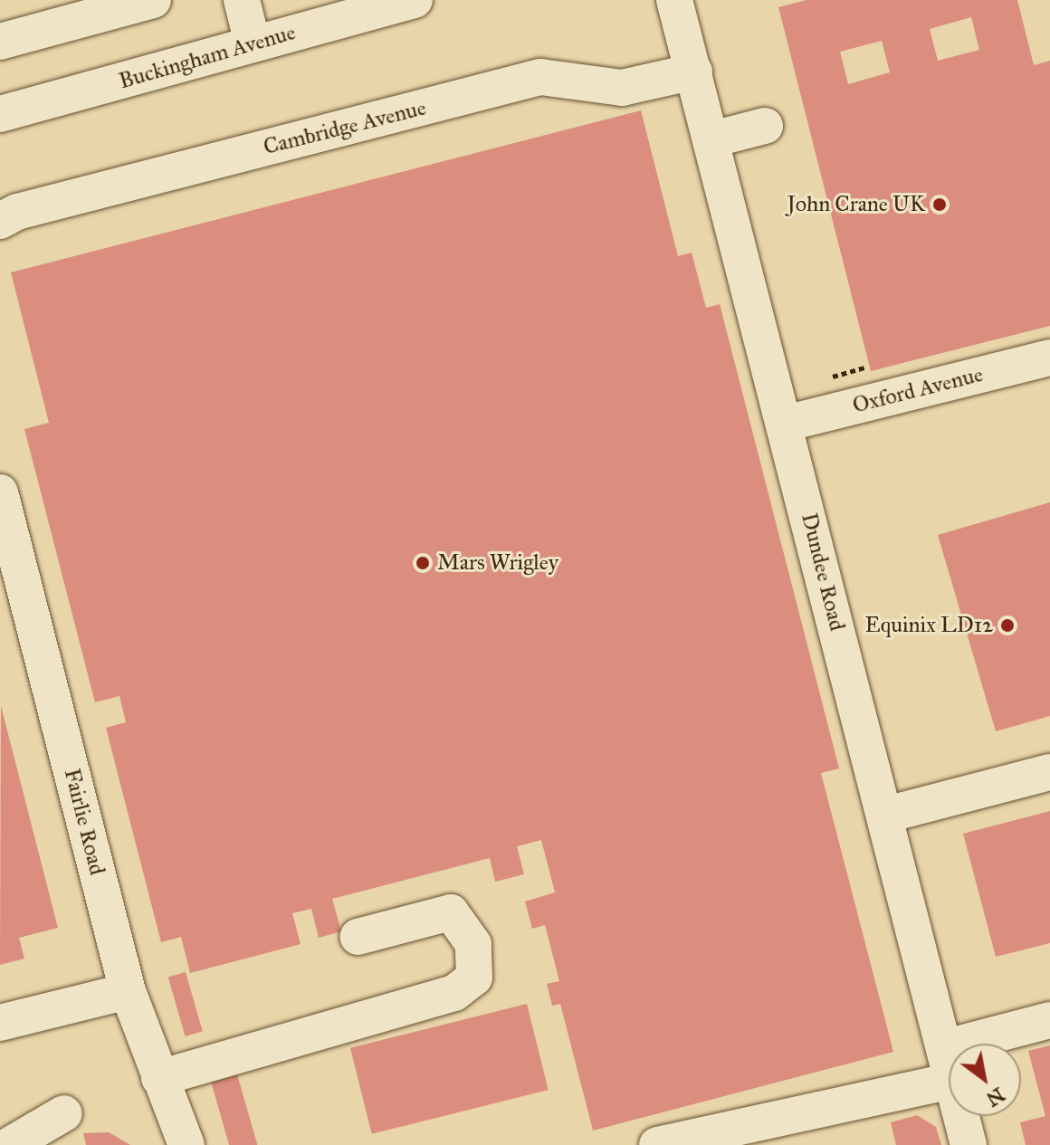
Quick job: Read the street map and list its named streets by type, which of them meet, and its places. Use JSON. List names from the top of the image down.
{
  "streets": {
    "street": [
      "Buckingham Avenue",
      "Cambridge Avenue",
      "Oxford Avenue",
      "Dundee Road",
      "Fairlie Road"
    ]
  },
  "crossings": [
    ["Cambridge Avenue", "Dundee Road"],
    ["Oxford Avenue", "Dundee Road"]
  ],
  "places": ["John Crane UK", "Mars Wrigley", "Equinix LD12"],
  "north": "bottom right"
}
